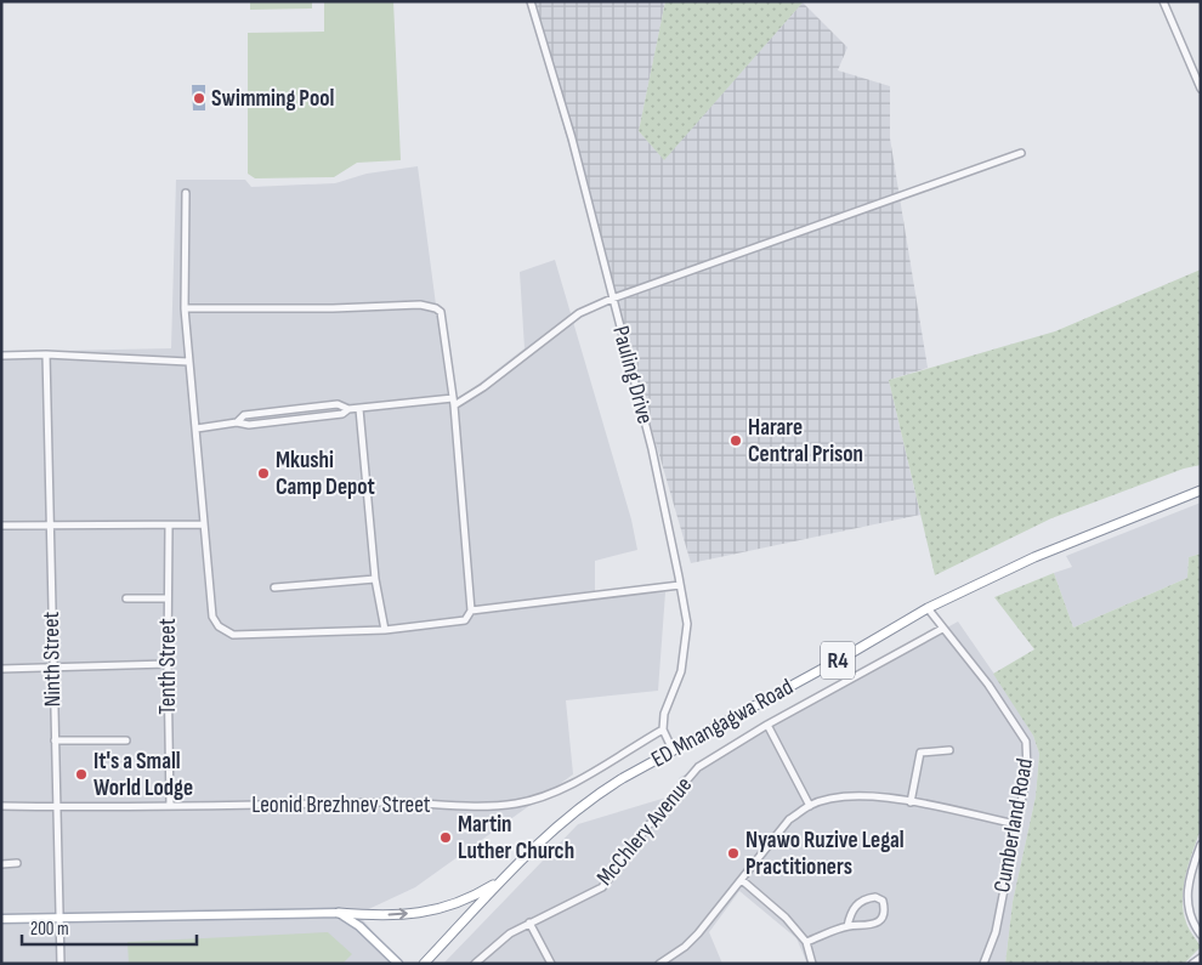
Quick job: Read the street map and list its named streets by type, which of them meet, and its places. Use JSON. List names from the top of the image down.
{
  "streets": {
    "highway": ["R4", "ED Mnangagwa Road"],
    "street": [
      "Pauling Drive",
      "Ninth Street",
      "Tenth Street",
      "Leonid Brezhnev Street",
      "Cumberland Road",
      "McChlery Avenue"
    ]
  },
  "crossings": [
    ["Pauling Drive", "Leonid Brezhnev Street"],
    ["Ninth Street", "Leonid Brezhnev Street"],
    ["Tenth Street", "Leonid Brezhnev Street"],
    ["ED Mnangagwa Road", "Cumberland Road"],
    ["Cumberland Road", "McChlery Avenue"]
  ],
  "places": [
    "Swimming Pool",
    "Harare Central Prison",
    "Mkushi Camp Depot",
    "It's a Small World Lodge",
    "Martin Luther Church",
    "Nyawo Ruzive Legal Practitioners"
  ],
  "scale_bar": "200 m"
}
